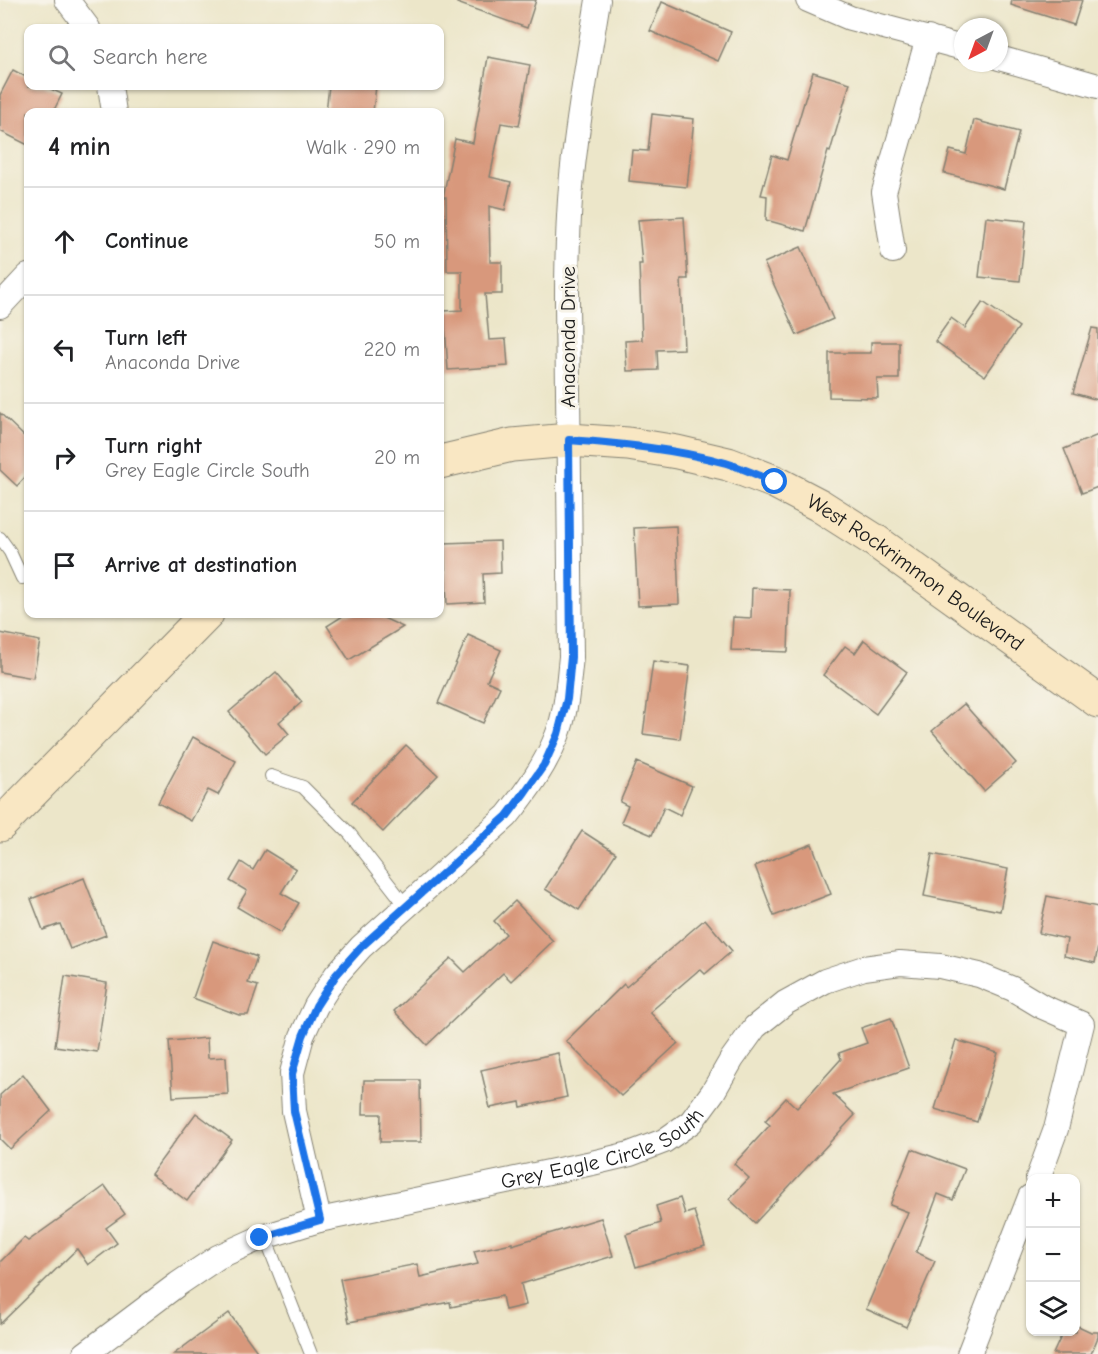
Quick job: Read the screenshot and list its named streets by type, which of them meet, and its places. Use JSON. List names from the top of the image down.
{
  "streets": {
    "main road": ["West Rockrimmon Boulevard"],
    "street": ["Anaconda Drive", "Grey Eagle Circle South"]
  },
  "crossings": [
    ["Anaconda Drive", "West Rockrimmon Boulevard"],
    ["Anaconda Drive", "Grey Eagle Circle South"]
  ],
  "north": "bottom left",
  "page": {
    "search": "Search here",
    "heading": ["4 min", "Walk · 290 m"],
    "list": [
      ["Continue", "50 m"],
      ["Turn left", "Anaconda Drive", "220 m"],
      ["Turn right", "Grey Eagle Circle South", "20 m"],
      "Arrive at destination"
    ],
    "map_buttons": ["+", "−"]
  }
}
